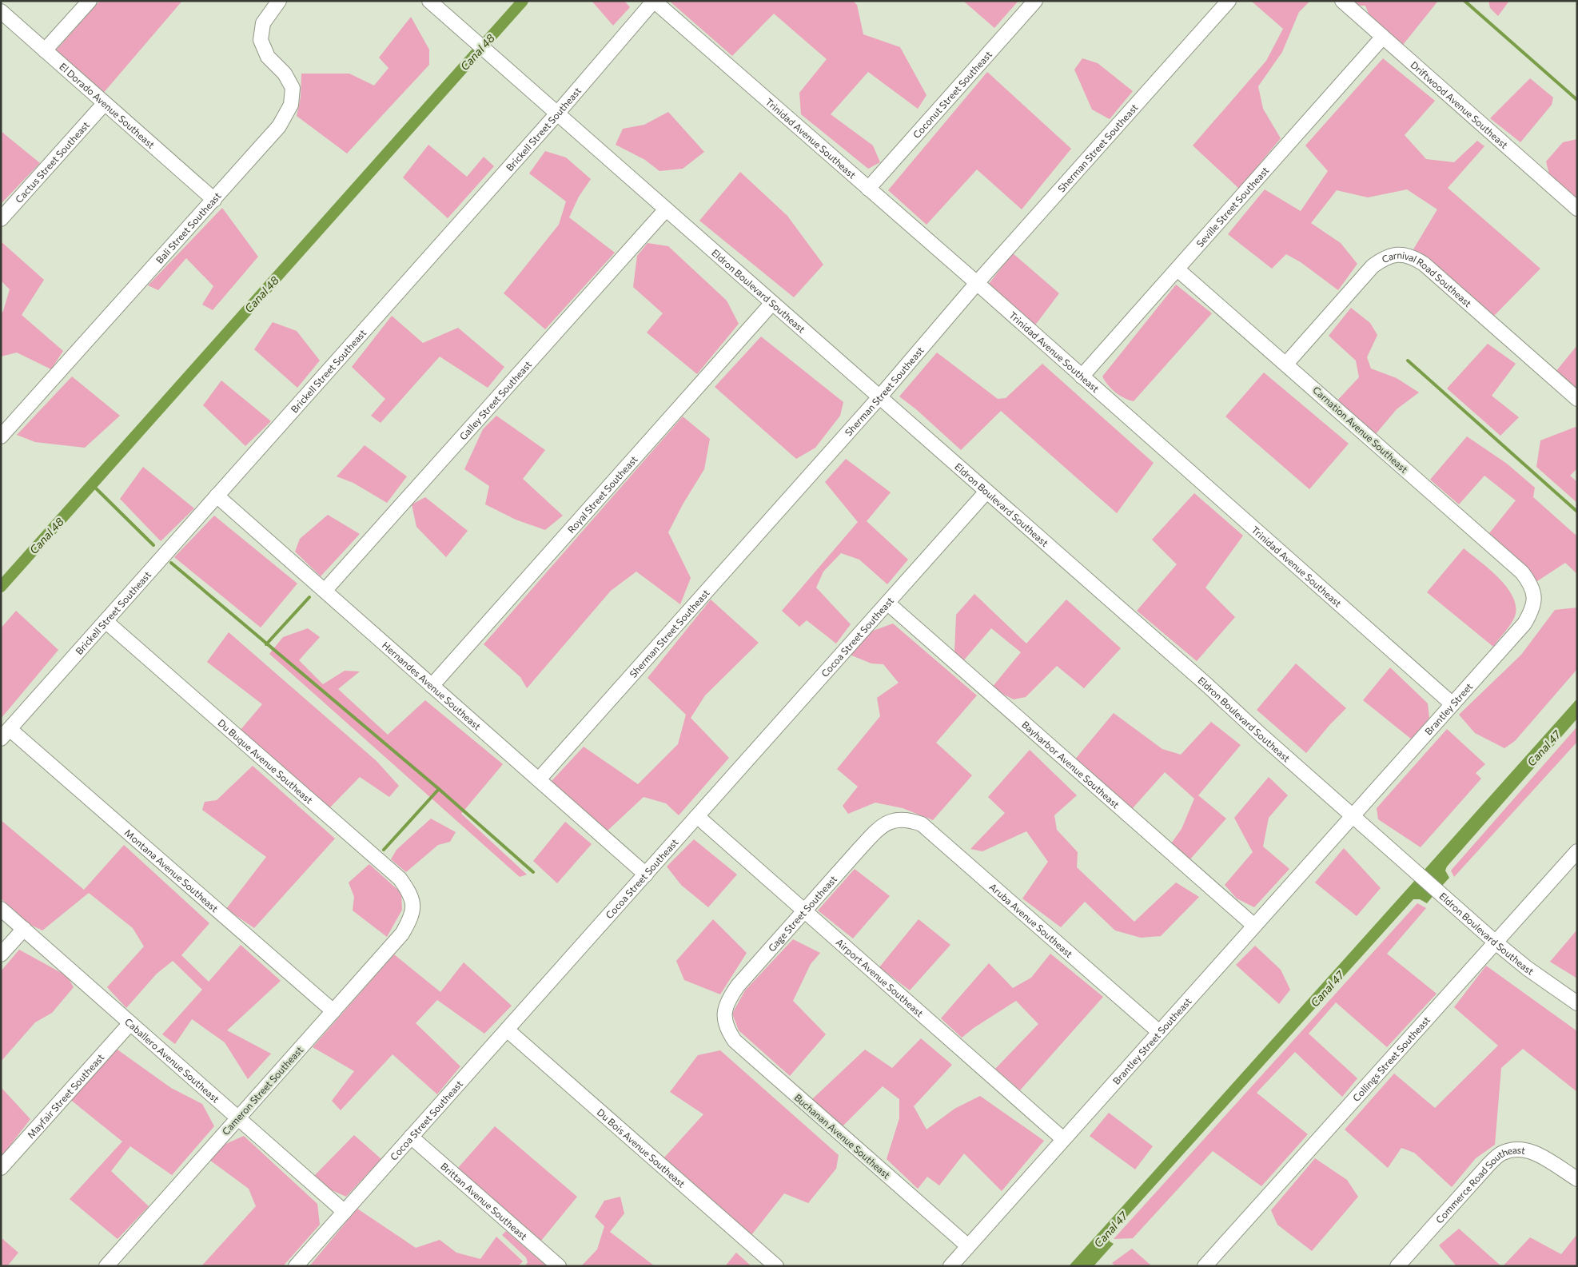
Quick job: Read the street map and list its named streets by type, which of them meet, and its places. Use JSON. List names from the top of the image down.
{
  "streets": {
    "street": [
      "Coconut Street Southeast",
      "Driftwood Avenue Southeast",
      "El Dorado Avenue Southeast",
      "Brickell Street Southeast",
      "Trinidad Avenue Southeast",
      "Sherman Street Southeast",
      "Cactus Street Southeast",
      "Seville Street Southeast",
      "Bali Street Southeast",
      "Carnival Road Southeast",
      "Eldron Boulevard Southeast",
      "Galley Street Southeast",
      "Carnation Avenue Southeast",
      "Royal Street Southeast",
      "Cocoa Street Southeast",
      "Hernandes Avenue Southeast",
      "Brantley Street",
      "Du Buque Avenue Southeast",
      "Bayharbor Avenue Southeast",
      "Montana Avenue Southeast",
      "Gage Street Southeast",
      "Aruba Avenue Southeast",
      "Airport Avenue Southeast",
      "Brantley Street Southeast",
      "Collings Street Southeast",
      "Caballero Avenue Southeast",
      "Cameron Street Southeast",
      "Mayfair Street Southeast",
      "Buchanan Avenue Southeast",
      "Du Bois Avenue Southeast",
      "Commerce Road Southeast",
      "Brittan Avenue Southeast"
    ]
  },
  "crossings": [
    ["Coconut Street Southeast", "Trinidad Avenue Southeast"],
    ["Driftwood Avenue Southeast", "Seville Street Southeast"],
    ["El Dorado Avenue Southeast", "Cactus Street Southeast"],
    ["El Dorado Avenue Southeast", "Bali Street Southeast"],
    ["Brickell Street Southeast", "Trinidad Avenue Southeast"],
    ["Brickell Street Southeast", "Eldron Boulevard Southeast"],
    ["Brickell Street Southeast", "Hernandes Avenue Southeast"],
    ["Brickell Street Southeast", "Du Buque Avenue Southeast"],
    ["Brickell Street Southeast", "Montana Avenue Southeast"],
    ["Trinidad Avenue Southeast", "Sherman Street Southeast"],
    ["Trinidad Avenue Southeast", "Seville Street Southeast"],
    ["Trinidad Avenue Southeast", "Brantley Street"],
    ["Sherman Street Southeast", "Eldron Boulevard Southeast"],
    ["Sherman Street Southeast", "Hernandes Avenue Southeast"],
    ["Seville Street Southeast", "Carnation Avenue Southeast"],
    ["Carnival Road Southeast", "Carnation Avenue Southeast"],
    ["Eldron Boulevard Southeast", "Galley Street Southeast"],
    ["Eldron Boulevard Southeast", "Royal Street Southeast"],
    ["Eldron Boulevard Southeast", "Cocoa Street Southeast"],
    ["Eldron Boulevard Southeast", "Brantley Street"],
    ["Eldron Boulevard Southeast", "Brantley Street Southeast"],
    ["Eldron Boulevard Southeast", "Collings Street Southeast"],
    ["Galley Street Southeast", "Hernandes Avenue Southeast"],
    ["Carnation Avenue Southeast", "Brantley Street"],
    ["Royal Street Southeast", "Hernandes Avenue Southeast"],
    ["Cocoa Street Southeast", "Hernandes Avenue Southeast"],
    ["Cocoa Street Southeast", "Bayharbor Avenue Southeast"],
    ["Cocoa Street Southeast", "Airport Avenue Southeast"],
    ["Cocoa Street Southeast", "Caballero Avenue Southeast"],
    ["Cocoa Street Southeast", "Du Bois Avenue Southeast"],
    ["Cocoa Street Southeast", "Brittan Avenue Southeast"],
    ["Brantley Street", "Brantley Street Southeast"],
    ["Du Buque Avenue Southeast", "Cameron Street Southeast"],
    ["Bayharbor Avenue Southeast", "Brantley Street Southeast"],
    ["Montana Avenue Southeast", "Cameron Street Southeast"],
    ["Gage Street Southeast", "Aruba Avenue Southeast"],
    ["Gage Street Southeast", "Airport Avenue Southeast"],
    ["Gage Street Southeast", "Buchanan Avenue Southeast"],
    ["Aruba Avenue Southeast", "Brantley Street Southeast"],
    ["Airport Avenue Southeast", "Brantley Street Southeast"],
    ["Brantley Street Southeast", "Buchanan Avenue Southeast"],
    ["Caballero Avenue Southeast", "Cameron Street Southeast"],
    ["Caballero Avenue Southeast", "Mayfair Street Southeast"]
  ],
  "water": ["Canal 48", "Canal 47"]
}
